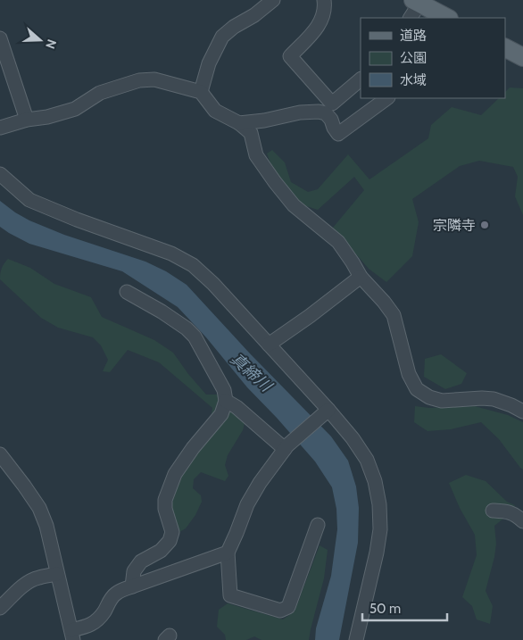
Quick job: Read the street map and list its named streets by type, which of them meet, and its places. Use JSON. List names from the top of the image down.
{
  "water": ["真締川"],
  "places": ["宗隣寺"],
  "legend": ["道路", "公園", "水域"],
  "scale_bar": "50 m",
  "north": "right"
}
